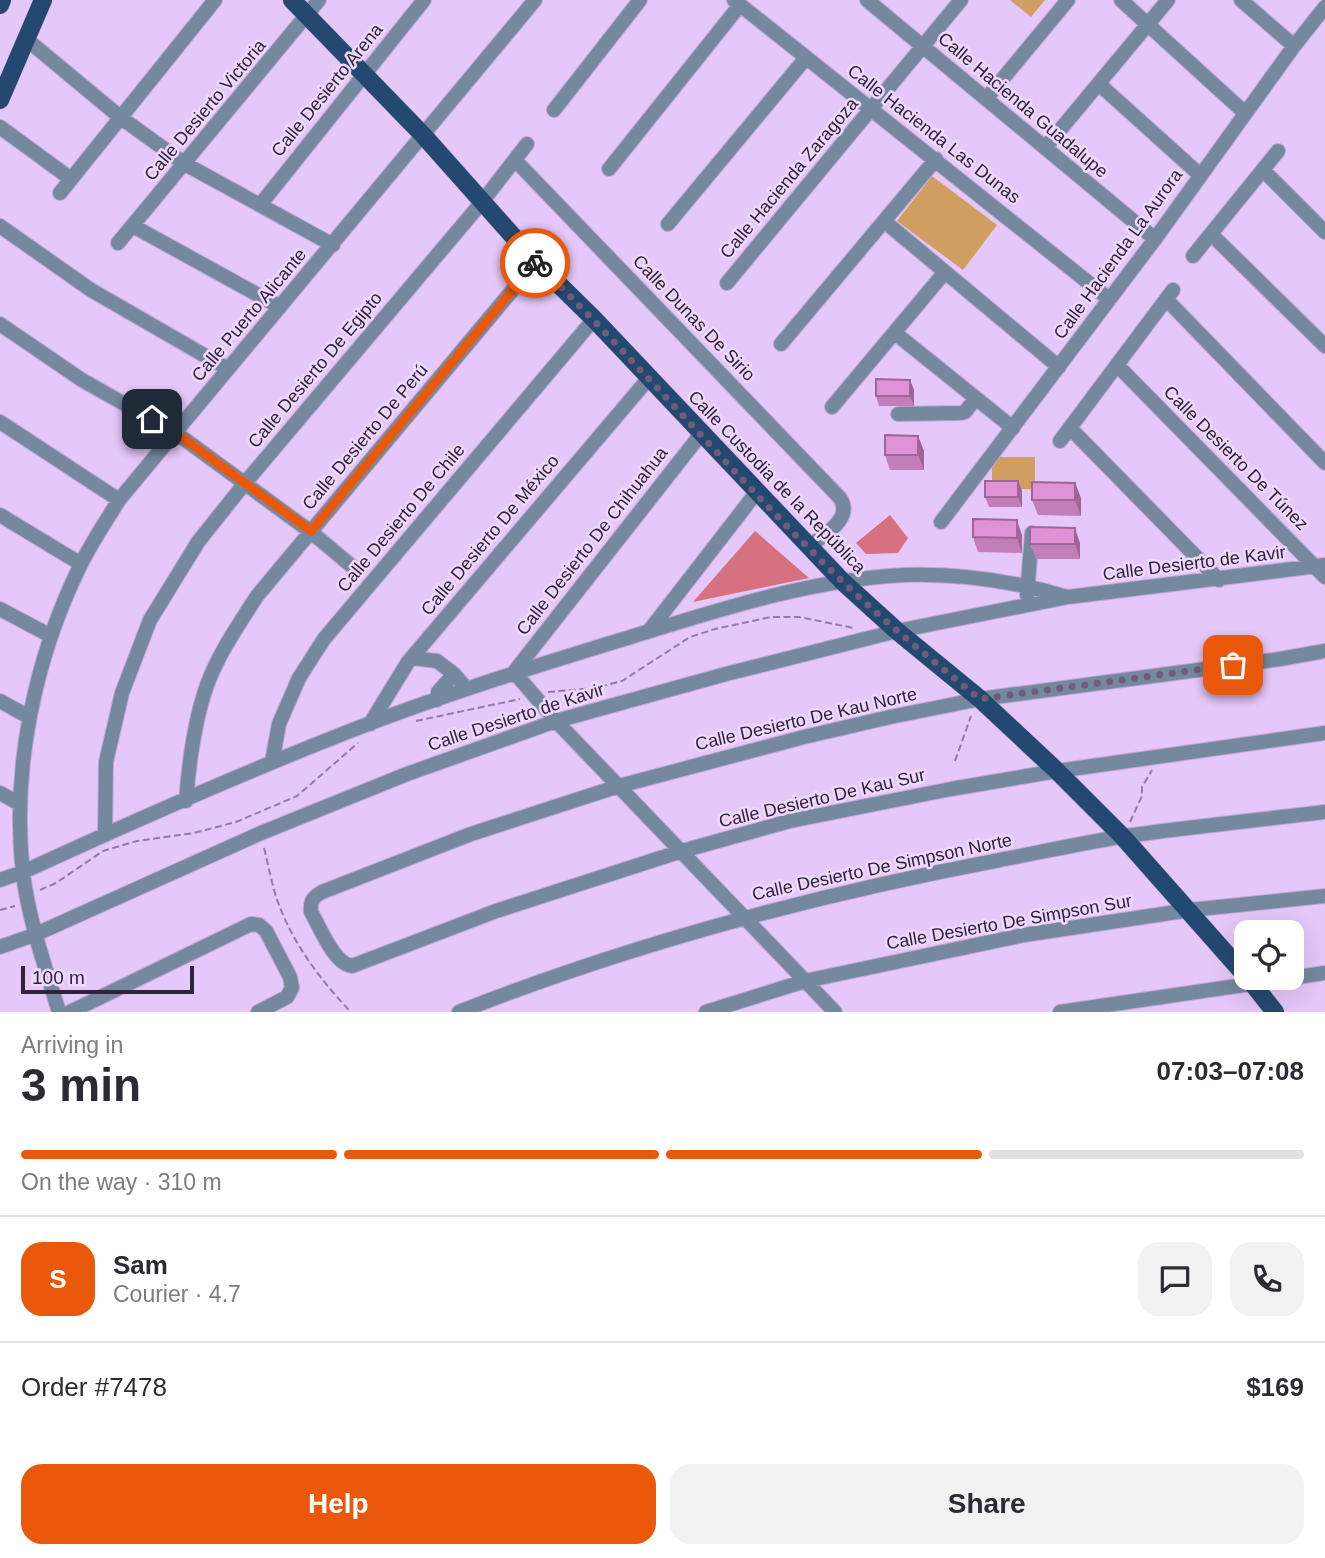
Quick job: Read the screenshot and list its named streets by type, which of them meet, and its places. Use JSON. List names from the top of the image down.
{
  "streets": {
    "main road": ["Calle Custodia de la República"],
    "street": [
      "Calle Desierto Arena",
      "Calle Hacienda Guadalupe",
      "Calle Desierto Victoria",
      "Calle Hacienda Las Dunas",
      "Calle Hacienda Zaragoza",
      "Calle Hacienda La Aurora",
      "Calle Puerto Alicante",
      "Calle Dunas De Sirio",
      "Calle Desierto De Egipto",
      "Calle Desierto De Perú",
      "Calle Desierto De Túnez",
      "Calle Desierto De Chile",
      "Calle Desierto De México",
      "Calle Desierto De Chihuahua",
      "Calle Desierto de Kavir",
      "Calle Desierto De Kau Norte",
      "Calle Desierto De Kau Sur",
      "Calle Desierto De Simpson Norte",
      "Calle Desierto De Simpson Sur"
    ]
  },
  "crossings": [
    ["Calle Desierto Arena", "Calle Custodia de la República"],
    ["Calle Hacienda Guadalupe", "Calle Hacienda Zaragoza"],
    ["Calle Hacienda Guadalupe", "Calle Hacienda La Aurora"],
    ["Calle Desierto Victoria", "Calle Custodia de la República"],
    ["Calle Hacienda Las Dunas", "Calle Hacienda Zaragoza"],
    ["Calle Hacienda Las Dunas", "Calle Hacienda La Aurora"],
    ["Calle Puerto Alicante", "Calle Custodia de la República"],
    ["Calle Puerto Alicante", "Calle Desierto de Kavir"],
    ["Calle Dunas De Sirio", "Calle Desierto De Egipto"],
    ["Calle Dunas De Sirio", "Calle Custodia de la República"],
    ["Calle Desierto De Egipto", "Calle Custodia de la República"],
    ["Calle Desierto De Egipto", "Calle Desierto de Kavir"],
    ["Calle Desierto De Perú", "Calle Custodia de la República"],
    ["Calle Desierto De Perú", "Calle Desierto de Kavir"],
    ["Calle Desierto De Túnez", "Calle Desierto de Kavir"],
    ["Calle Custodia de la República", "Calle Desierto De Chile"],
    ["Calle Custodia de la República", "Calle Desierto De México"],
    ["Calle Custodia de la República", "Calle Desierto De Chihuahua"],
    ["Calle Custodia de la República", "Calle Desierto de Kavir"],
    ["Calle Custodia de la República", "Calle Desierto De Kau Norte"],
    ["Calle Custodia de la República", "Calle Desierto De Kau Sur"],
    ["Calle Custodia de la República", "Calle Desierto De Simpson Norte"],
    ["Calle Custodia de la República", "Calle Desierto De Simpson Sur"],
    ["Calle Desierto De Chile", "Calle Desierto de Kavir"],
    ["Calle Desierto De México", "Calle Desierto de Kavir"],
    ["Calle Desierto De Chihuahua", "Calle Desierto de Kavir"],
    ["Calle Desierto De Kau Norte", "Calle Desierto De Kau Sur"]
  ],
  "scale_bar": "100 m",
  "page": {
    "scale": "100 m",
    "heading": ["3 min", "Arriving in", "07:03–07:08"],
    "panel": [
      "Sam",
      "Courier · 4.7",
      "Order #7478",
      "$169"
    ],
    "bar": "On the way · 310 m",
    "round": "S",
    "buttons": ["Help", "Share"]
  }
}
